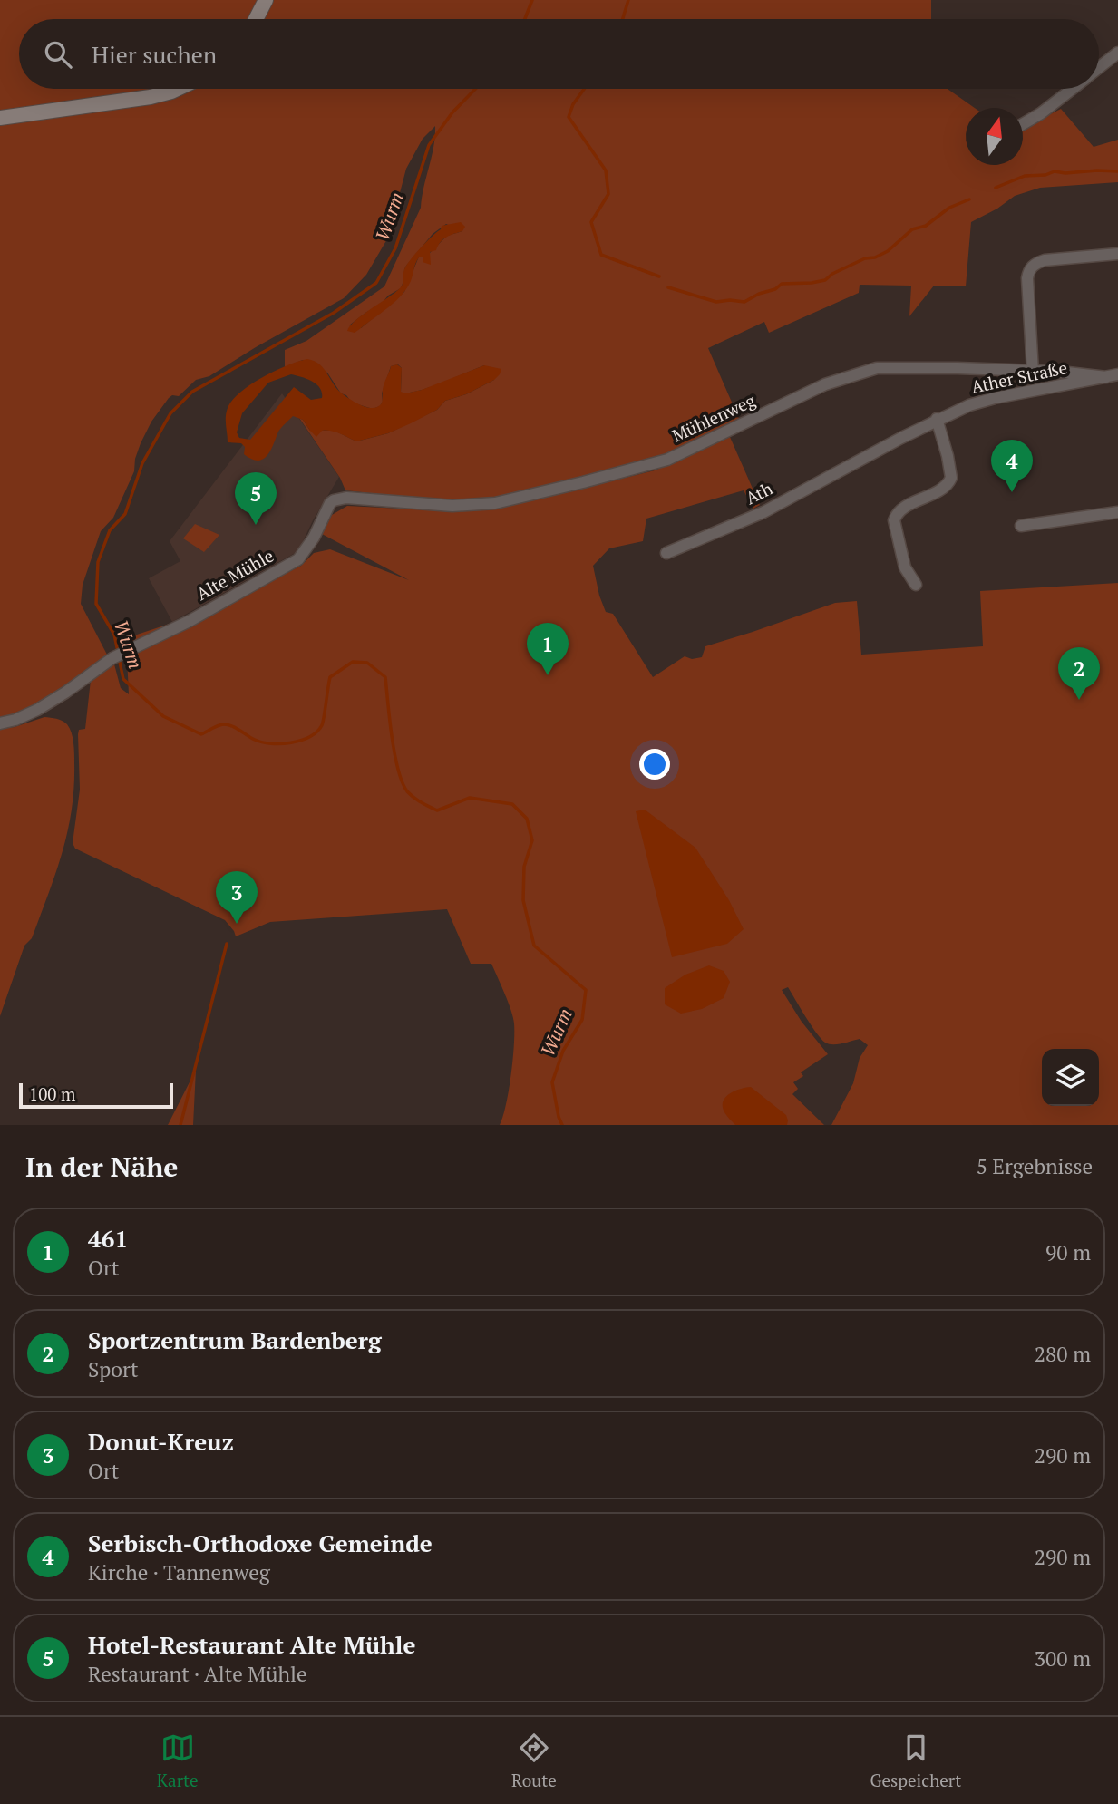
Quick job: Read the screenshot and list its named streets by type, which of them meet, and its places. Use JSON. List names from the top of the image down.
{
  "streets": {
    "street": [
      "Ather Straße",
      "Mühlenweg",
      "Ath",
      "Alte Mühle"
    ]
  },
  "crossings": [
    ["Ather Straße", "Mühlenweg"],
    ["Ather Straße", "Ath"],
    ["Mühlenweg", "Alte Mühle"]
  ],
  "water": ["Wurm"],
  "scale_bar": "100 m",
  "north": "top",
  "page": {
    "search": "Hier suchen",
    "pins": [
      "4",
      "5",
      "1",
      "2",
      "3"
    ],
    "scale": "100 m",
    "heading": ["In der Nähe", "5 Ergebnisse"],
    "list": [
      {
        "mark": "1",
        "name": "461",
        "note": "Ort",
        "value": "90 m"
      },
      {
        "mark": "2",
        "name": "Sportzentrum Bardenberg",
        "note": "Sport",
        "value": "280 m"
      },
      {
        "mark": "3",
        "name": "Donut-Kreuz",
        "note": "Ort",
        "value": "290 m"
      },
      {
        "mark": "4",
        "name": "Serbisch-Orthodoxe Gemeinde",
        "note": "Kirche · Tannenweg",
        "value": "290 m"
      },
      {
        "mark": "5",
        "name": "Hotel-Restaurant Alte Mühle",
        "note": "Restaurant · Alte Mühle",
        "value": "300 m"
      }
    ],
    "nav": ["Karte", "Route", "Gespeichert"]
  }
}
